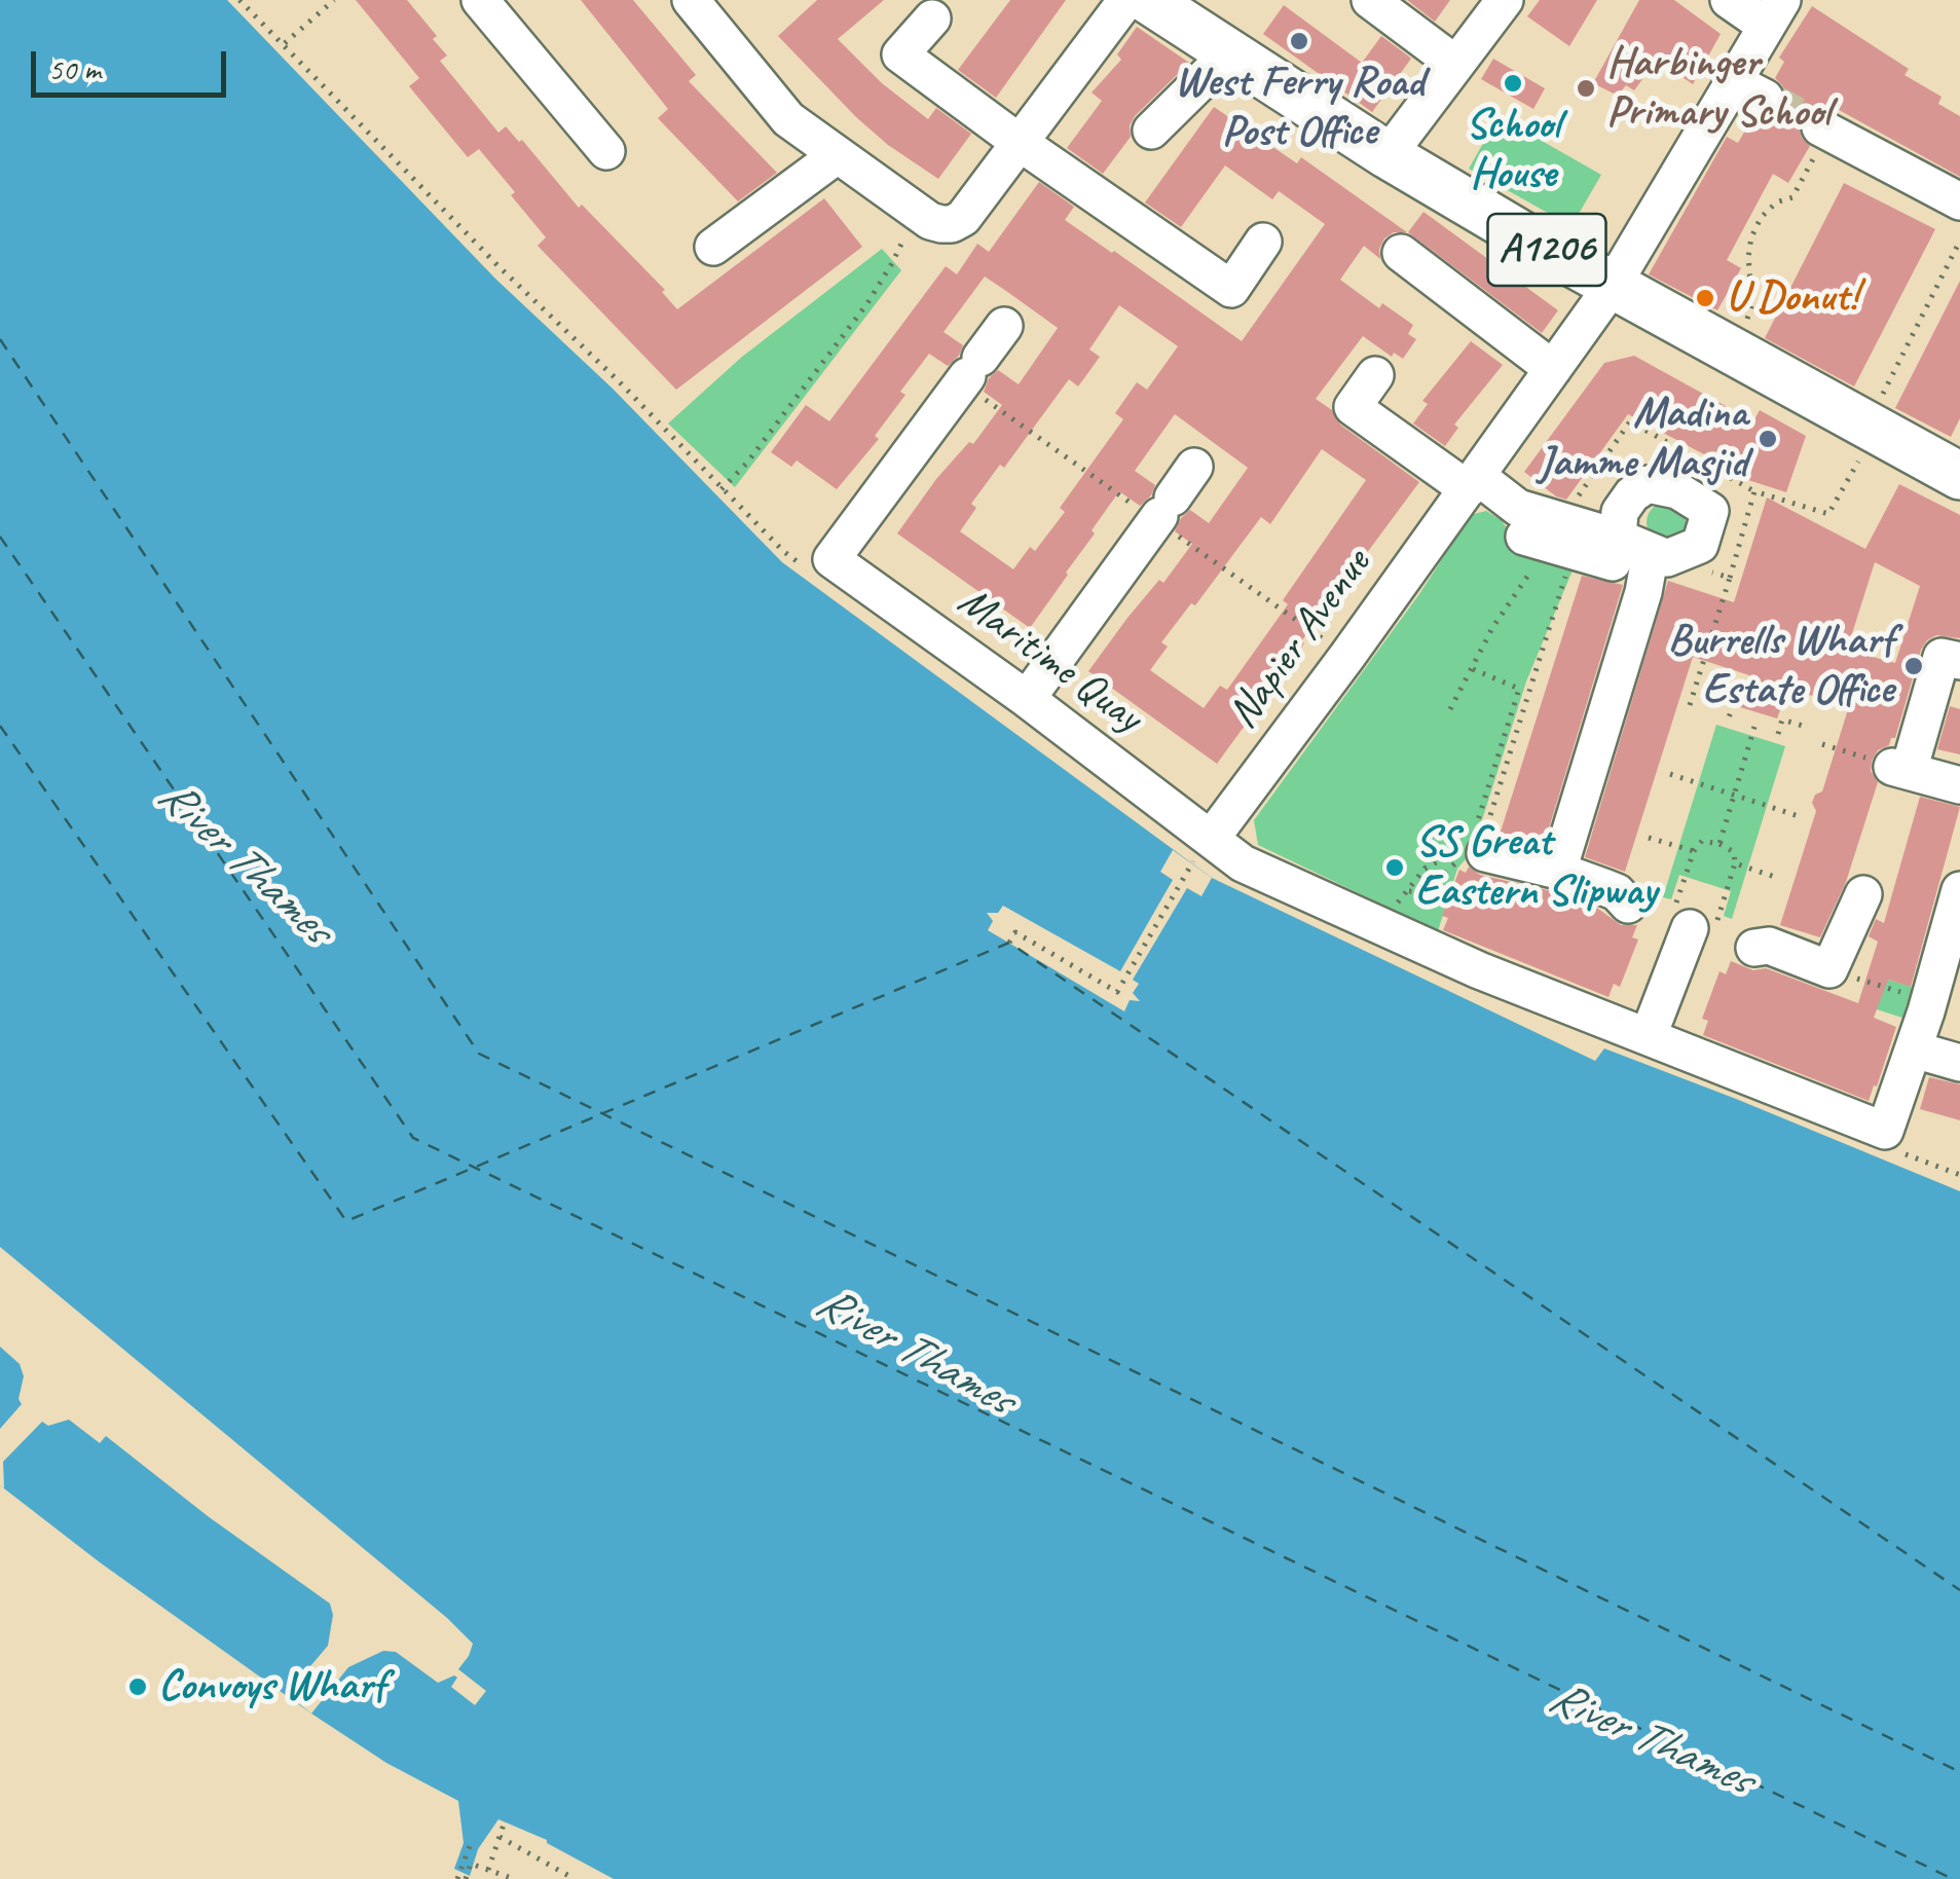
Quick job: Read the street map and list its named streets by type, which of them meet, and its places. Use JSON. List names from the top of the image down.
{
  "streets": {
    "main road": ["A1206"],
    "street": ["Napier Avenue", "Maritime Quay"]
  },
  "crossings": [
    ["A1206", "Napier Avenue"],
    ["Napier Avenue", "Maritime Quay"]
  ],
  "water": ["River Thames"],
  "places": [
    "West Ferry Road Post Office",
    "School House",
    "Harbinger Primary School",
    "U Donut!",
    "Madina Jamme Masjid",
    "Burrells Wharf Estate Office",
    "SS Great Eastern Slipway",
    "Convoys Wharf"
  ],
  "scale_bar": "50 m"
}
